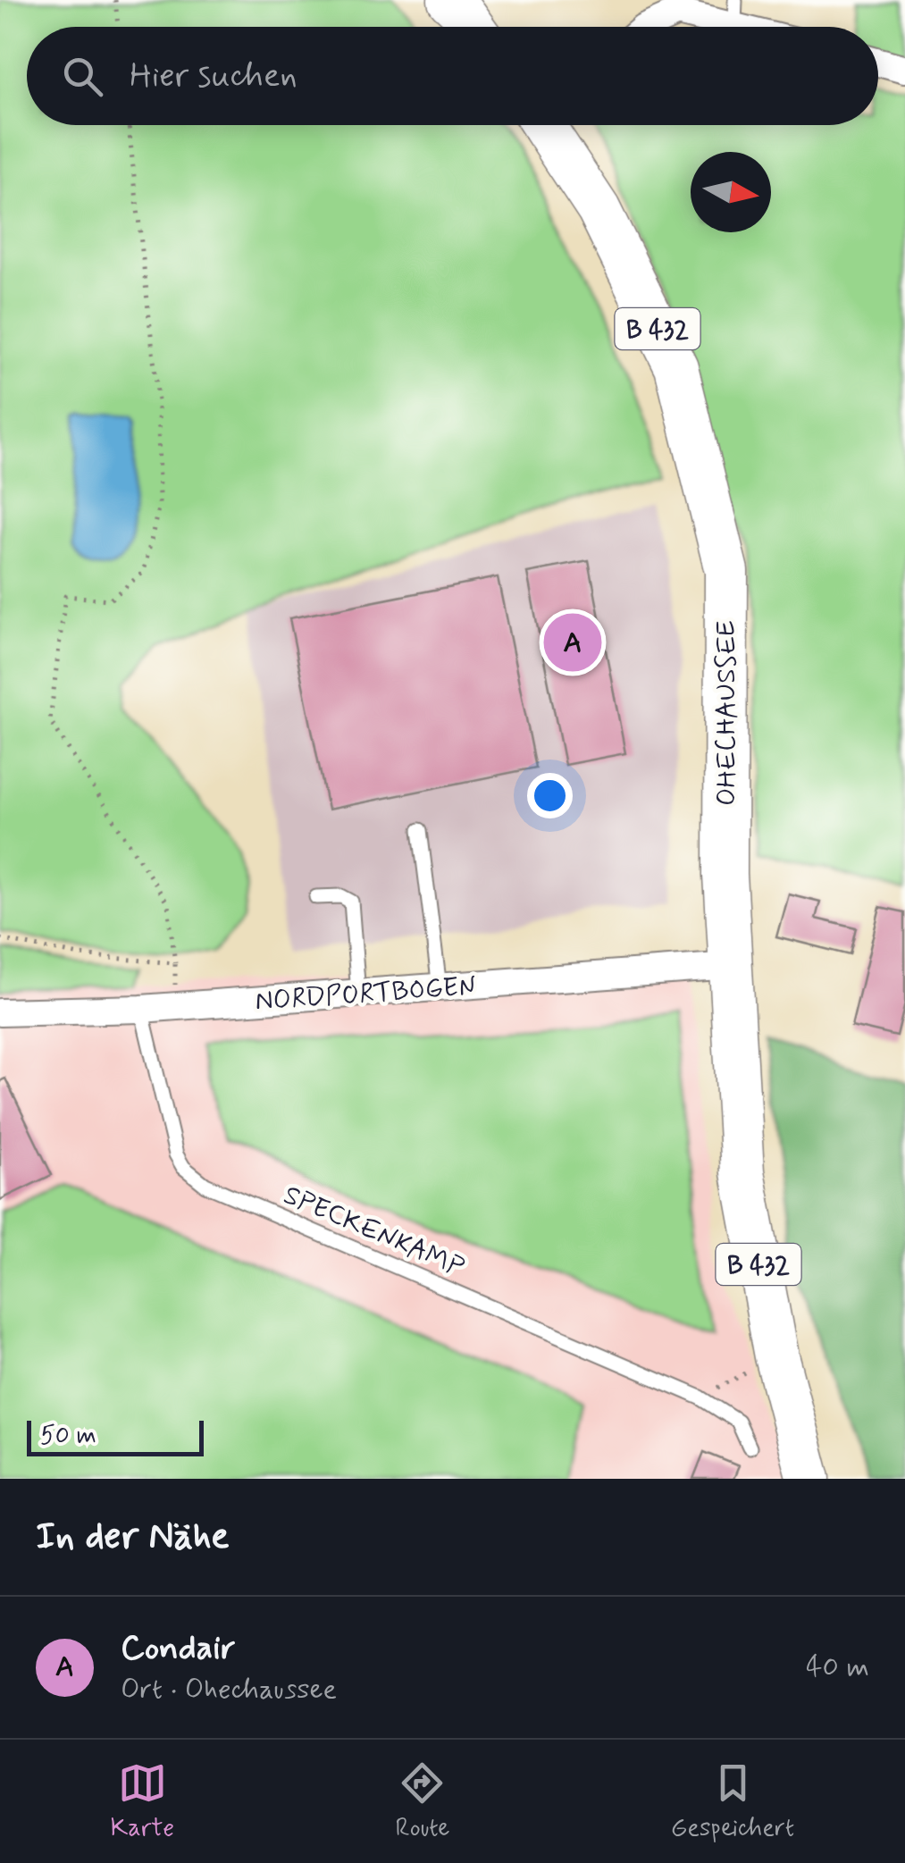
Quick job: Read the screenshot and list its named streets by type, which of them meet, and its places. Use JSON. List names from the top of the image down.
{
  "streets": {
    "main road": ["B 432", "OHECHAUSSEE"],
    "street": ["NORDPORTBOGEN"],
    "lane": ["SPECKENKAMP"]
  },
  "crossings": [
    ["OHECHAUSSEE", "NORDPORTBOGEN"],
    ["NORDPORTBOGEN", "SPECKENKAMP"]
  ],
  "scale_bar": "50 m",
  "north": "right",
  "page": {
    "search": "Hier suchen",
    "pins": "A",
    "scale": "50 m",
    "heading": "In der Nähe",
    "list": [
      {
        "mark": "A",
        "name": "Condair",
        "note": "Ort · Ohechaussee",
        "value": "40 m"
      }
    ],
    "nav": ["Karte", "Route", "Gespeichert"]
  }
}
